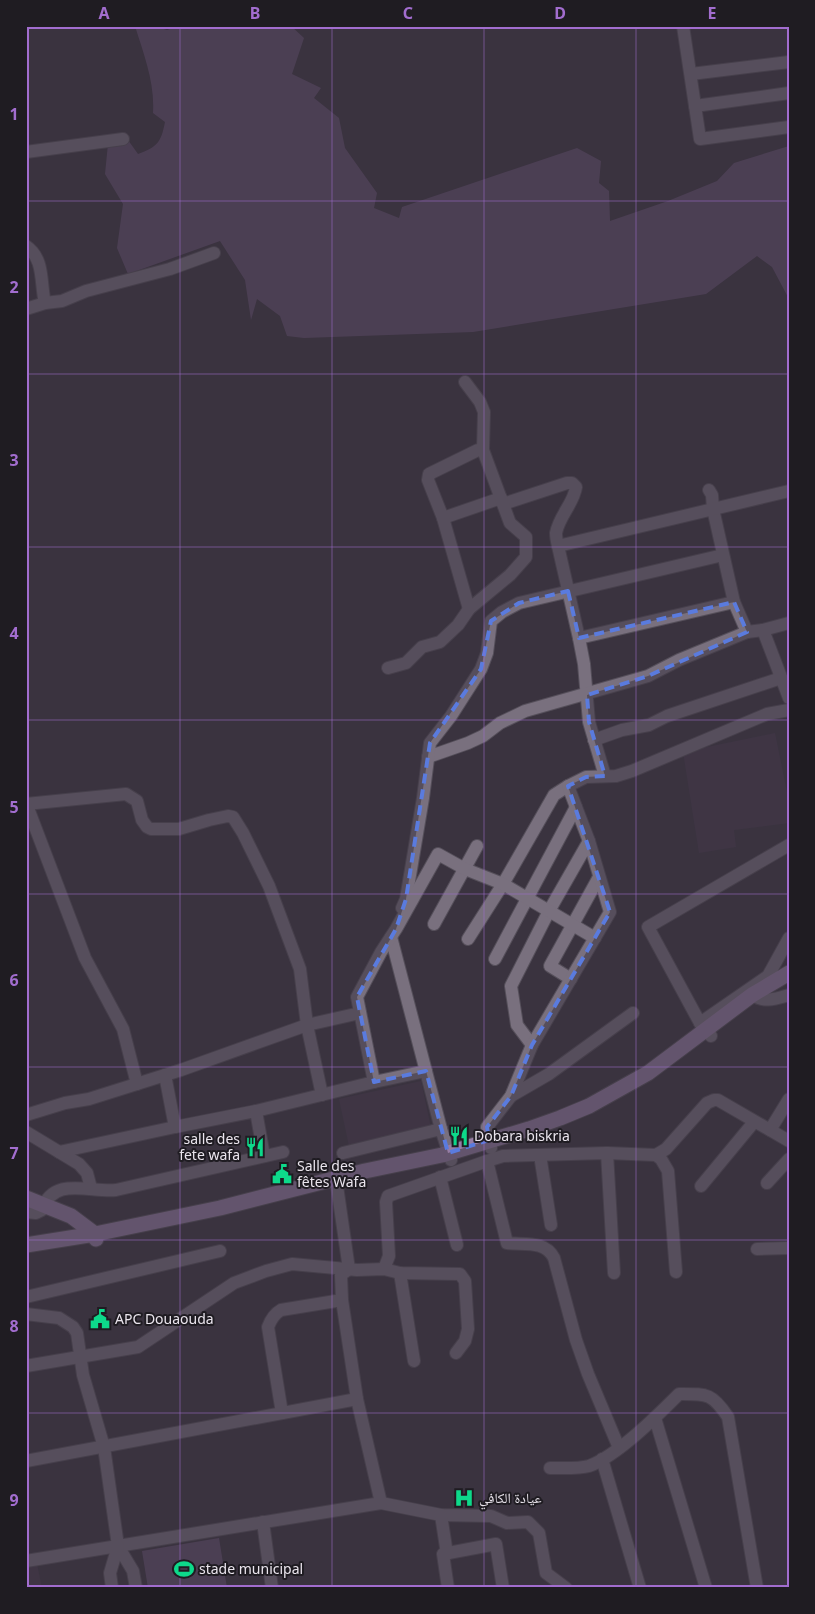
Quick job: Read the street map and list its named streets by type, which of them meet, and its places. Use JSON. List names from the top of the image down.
{
  "places": {
    "restaurant": ["Dobara biskria", "salle des fete wafa"],
    "public building": ["Salle des fêtes Wafa", "APC Douaouda"],
    "hospital": ["عيادة الكافي"],
    "sports": ["stade municipal"]
  },
  "grid": {
    "columns": [
      "A",
      "B",
      "C",
      "D",
      "E"
    ],
    "rows": [
      "1",
      "2",
      "3",
      "4",
      "5",
      "6",
      "7",
      "8",
      "9"
    ]
  }
}
